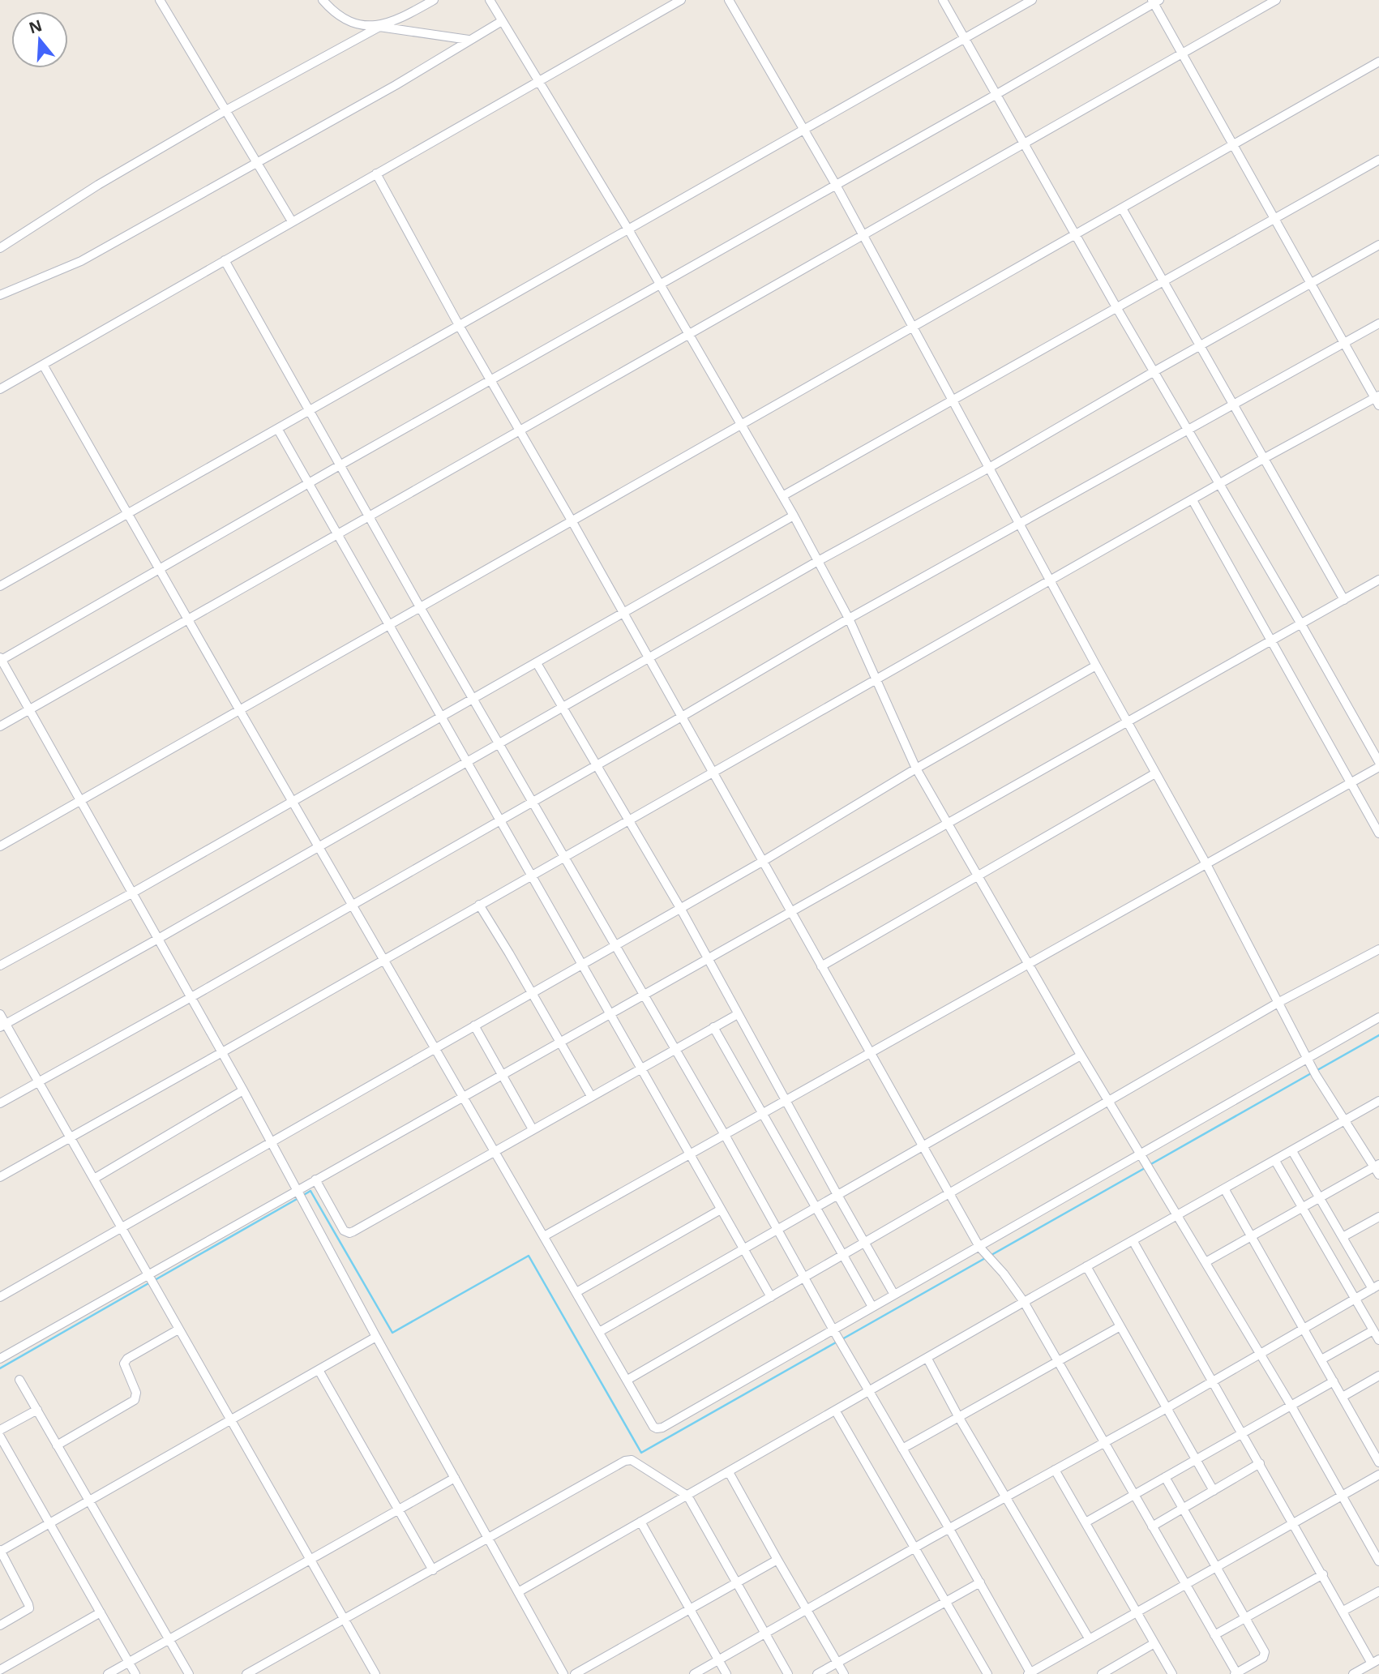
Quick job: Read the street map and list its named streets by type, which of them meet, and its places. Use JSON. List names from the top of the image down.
{
  "north": "top"
}
